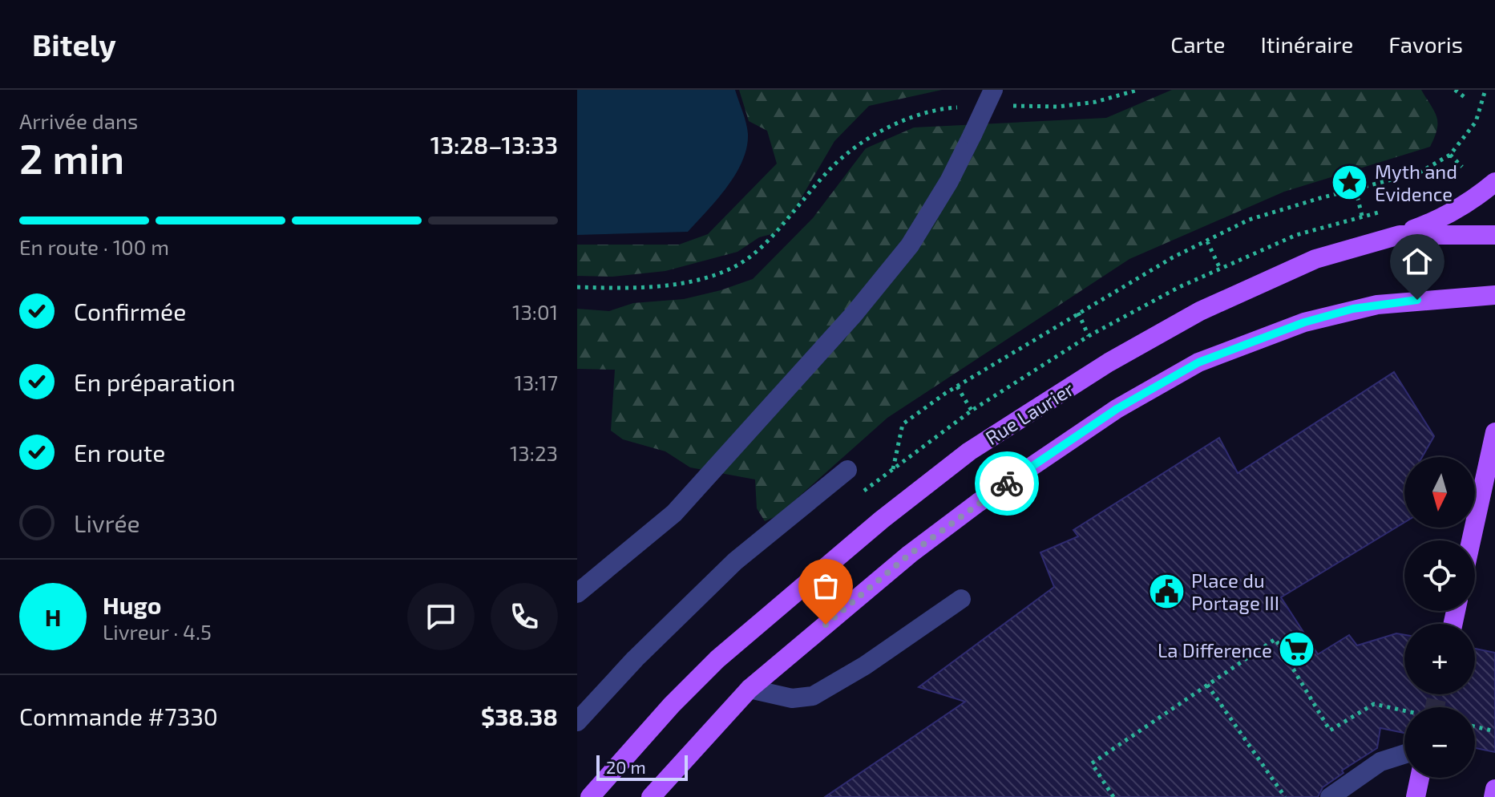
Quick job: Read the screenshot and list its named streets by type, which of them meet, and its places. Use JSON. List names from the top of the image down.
{
  "streets": {
    "main road": ["Rue Laurier"]
  },
  "places": {
    "place": ["Myth and Evidence"],
    "public building": ["Place du Portage III"],
    "supermarket": ["La Difference"]
  },
  "scale_bar": "20 m",
  "north": "bottom",
  "page": {
    "header": "Bitely",
    "nav": ["Carte", "Itinéraire", "Favoris"],
    "heading": ["2 min", "Arrivée dans", "13:28–13:33"],
    "panel": [
      "Hugo",
      "Livreur · 4.5",
      "Commande #7330",
      "$38.38"
    ],
    "bar": "En route · 100 m",
    "list": [
      ["Confirmée", "13:01"],
      ["En préparation", "13:17"],
      ["En route", "13:23"],
      "Livrée"
    ],
    "map_buttons": ["+", "−"],
    "round": "H",
    "scale": "20 m"
  }
}
